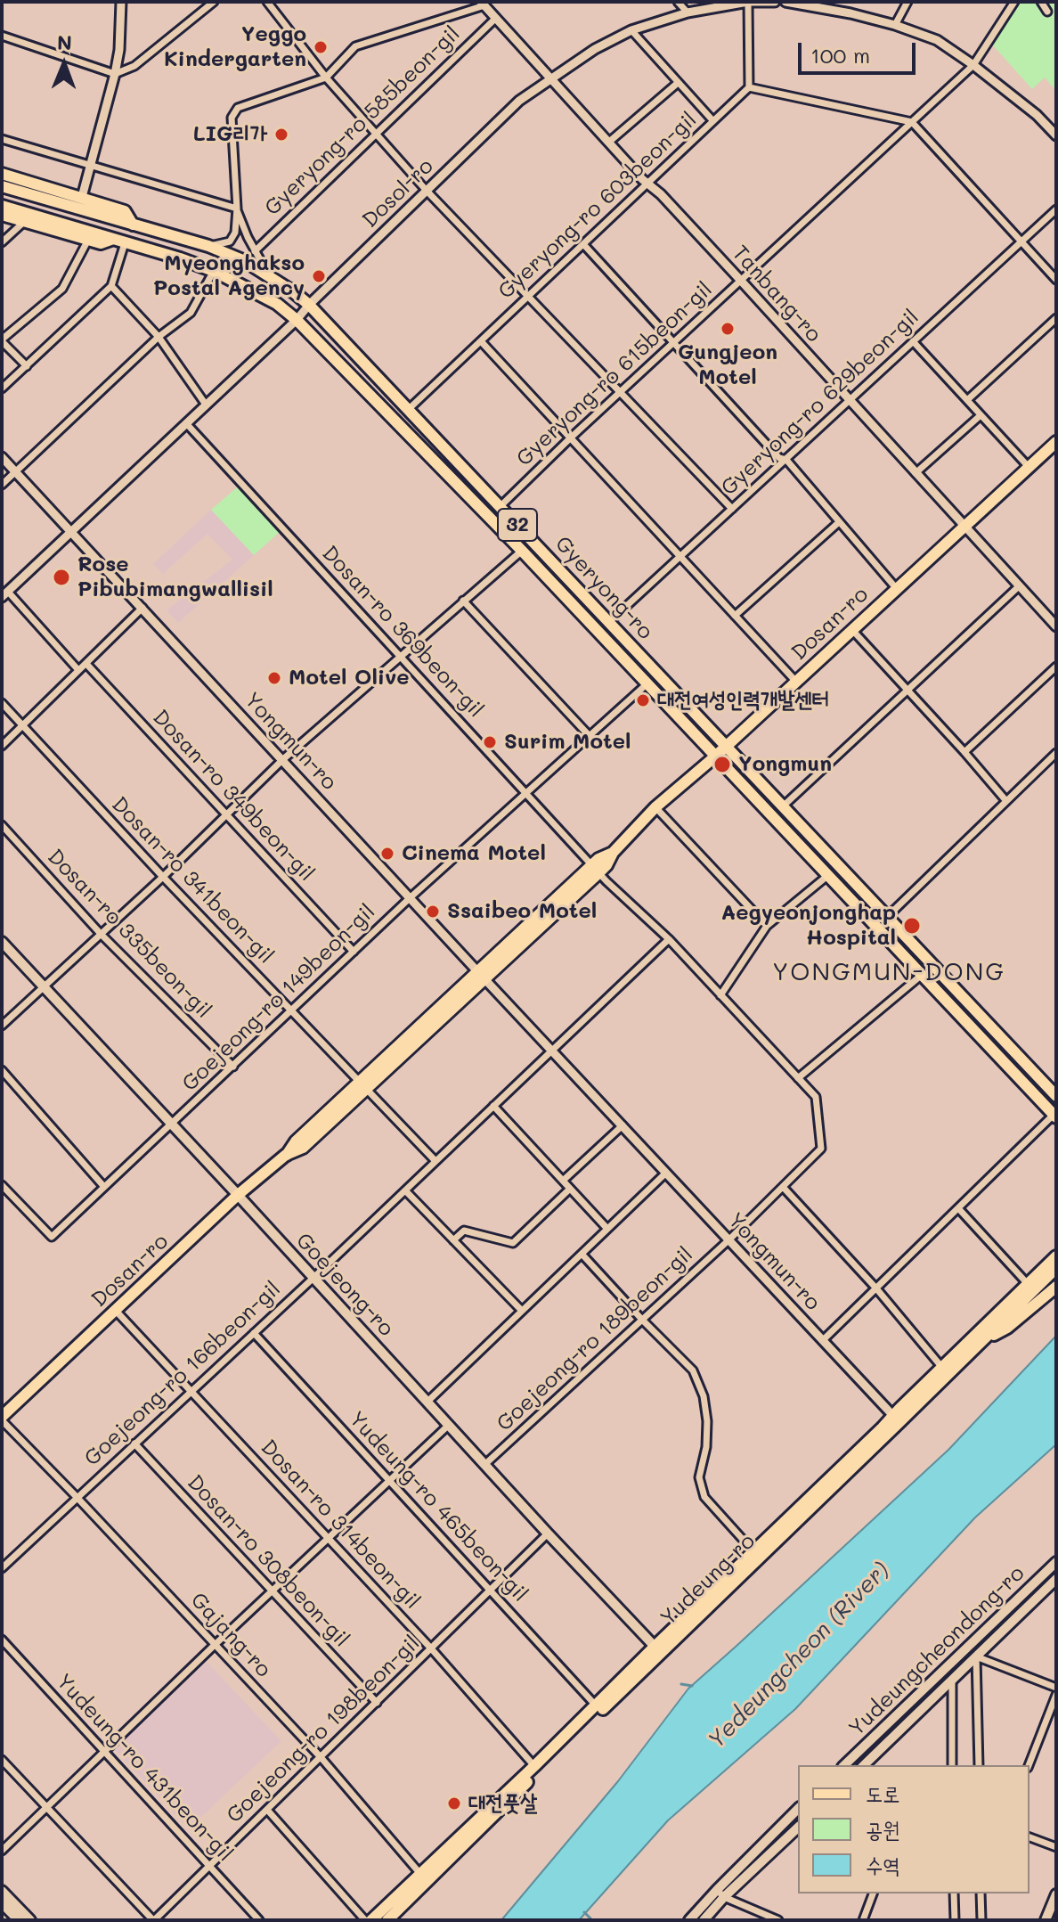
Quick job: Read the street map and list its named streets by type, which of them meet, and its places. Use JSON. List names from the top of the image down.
{
  "streets": {
    "main road": [
      "32",
      "Gyeryong-ro",
      "Dosan-ro",
      "Goejeong-ro",
      "Yudeung-ro",
      "Yudeungcheondong-ro"
    ],
    "street": [
      "Gyeryong-ro 585beon-gil",
      "Dosol-ro",
      "Gyeryong-ro 603beon-gil",
      "Tanbang-ro",
      "Gyeryong-ro 615beon-gil",
      "Gyeryong-ro 629beon-gil",
      "Dosan-ro 369beon-gil",
      "Yongmun-ro",
      "Dosan-ro 349beon-gil",
      "Dosan-ro 341beon-gil",
      "Dosan-ro 335beon-gil",
      "Goejeong-ro 149beon-gil",
      "Goejeong-ro 189beon-gil",
      "Goejeong-ro 166beon-gil",
      "Yudeung-ro 465beon-gil",
      "Dosan-ro 314beon-gil",
      "Dosan-ro 308beon-gil",
      "Gajang-ro",
      "Goejeong-ro 198beon-gil",
      "Yudeung-ro 431beon-gil"
    ]
  },
  "crossings": [
    ["Gyeryong-ro 585beon-gil", "Tanbang-ro"],
    ["Dosol-ro", "Tanbang-ro"],
    ["Dosol-ro", "Gyeryong-ro"],
    ["Dosol-ro", "Dosan-ro 369beon-gil"],
    ["Dosol-ro", "Yongmun-ro"],
    ["Gyeryong-ro 603beon-gil", "Tanbang-ro"],
    ["Gyeryong-ro 603beon-gil", "Gyeryong-ro"],
    ["Tanbang-ro", "Gyeryong-ro 615beon-gil"],
    ["Tanbang-ro", "Gyeryong-ro 629beon-gil"],
    ["Tanbang-ro", "Dosan-ro"],
    ["Gyeryong-ro 615beon-gil", "Gyeryong-ro"],
    ["Gyeryong-ro 629beon-gil", "Gyeryong-ro"],
    ["Gyeryong-ro", "Dosan-ro"],
    ["Gyeryong-ro", "Goejeong-ro 149beon-gil"],
    ["Dosan-ro", "Dosan-ro 369beon-gil"],
    ["Dosan-ro", "Yongmun-ro"],
    ["Dosan-ro", "Dosan-ro 341beon-gil"],
    ["Dosan-ro", "Goejeong-ro"],
    ["Dosan-ro", "Dosan-ro 314beon-gil"],
    ["Dosan-ro", "Gajang-ro"],
    ["Dosan-ro 369beon-gil", "Goejeong-ro 149beon-gil"],
    ["Dosan-ro 369beon-gil", "Goejeong-ro 189beon-gil"],
    ["Yongmun-ro", "Goejeong-ro 149beon-gil"],
    ["Yongmun-ro", "Goejeong-ro 189beon-gil"],
    ["Yongmun-ro", "Goejeong-ro 166beon-gil"],
    ["Yongmun-ro", "Yudeung-ro"],
    ["Dosan-ro 349beon-gil", "Goejeong-ro 149beon-gil"],
    ["Dosan-ro 341beon-gil", "Goejeong-ro 149beon-gil"],
    ["Dosan-ro 335beon-gil", "Goejeong-ro 149beon-gil"],
    ["Goejeong-ro 149beon-gil", "Goejeong-ro"],
    ["Goejeong-ro", "Goejeong-ro 189beon-gil"],
    ["Goejeong-ro", "Goejeong-ro 166beon-gil"],
    ["Goejeong-ro", "Yudeung-ro"],
    ["Goejeong-ro", "Goejeong-ro 198beon-gil"],
    ["Goejeong-ro 166beon-gil", "Yudeung-ro 465beon-gil"],
    ["Goejeong-ro 166beon-gil", "Dosan-ro 314beon-gil"],
    ["Goejeong-ro 166beon-gil", "Dosan-ro 308beon-gil"],
    ["Goejeong-ro 166beon-gil", "Gajang-ro"],
    ["Yudeung-ro 465beon-gil", "Yudeung-ro"],
    ["Yudeung-ro 465beon-gil", "Goejeong-ro 198beon-gil"],
    ["Dosan-ro 314beon-gil", "Yudeung-ro"],
    ["Dosan-ro 314beon-gil", "Goejeong-ro 198beon-gil"],
    ["Dosan-ro 308beon-gil", "Goejeong-ro 198beon-gil"],
    ["Yudeung-ro", "Gajang-ro"],
    ["Gajang-ro", "Goejeong-ro 198beon-gil"],
    ["Goejeong-ro 198beon-gil", "Yudeung-ro 431beon-gil"]
  ],
  "districts": ["YONGMUN-DONG"],
  "water": ["Yedeungcheon (River)"],
  "places": [
    "Yeggo Kindergarten",
    "LIG리가",
    "Myeonghakso Postal Agency",
    "Gungjeon Motel",
    "Rose Pibubimangwallisil",
    "Motel Olive",
    "대전여성인력개발센터",
    "Surim Motel",
    "Yongmun",
    "Cinema Motel",
    "Ssaibeo Motel",
    "Aegyeonjonghap Hospital",
    "대전풋살"
  ],
  "legend": ["도로", "공원", "수역"],
  "scale_bar": "100 m",
  "north": "top"
}
